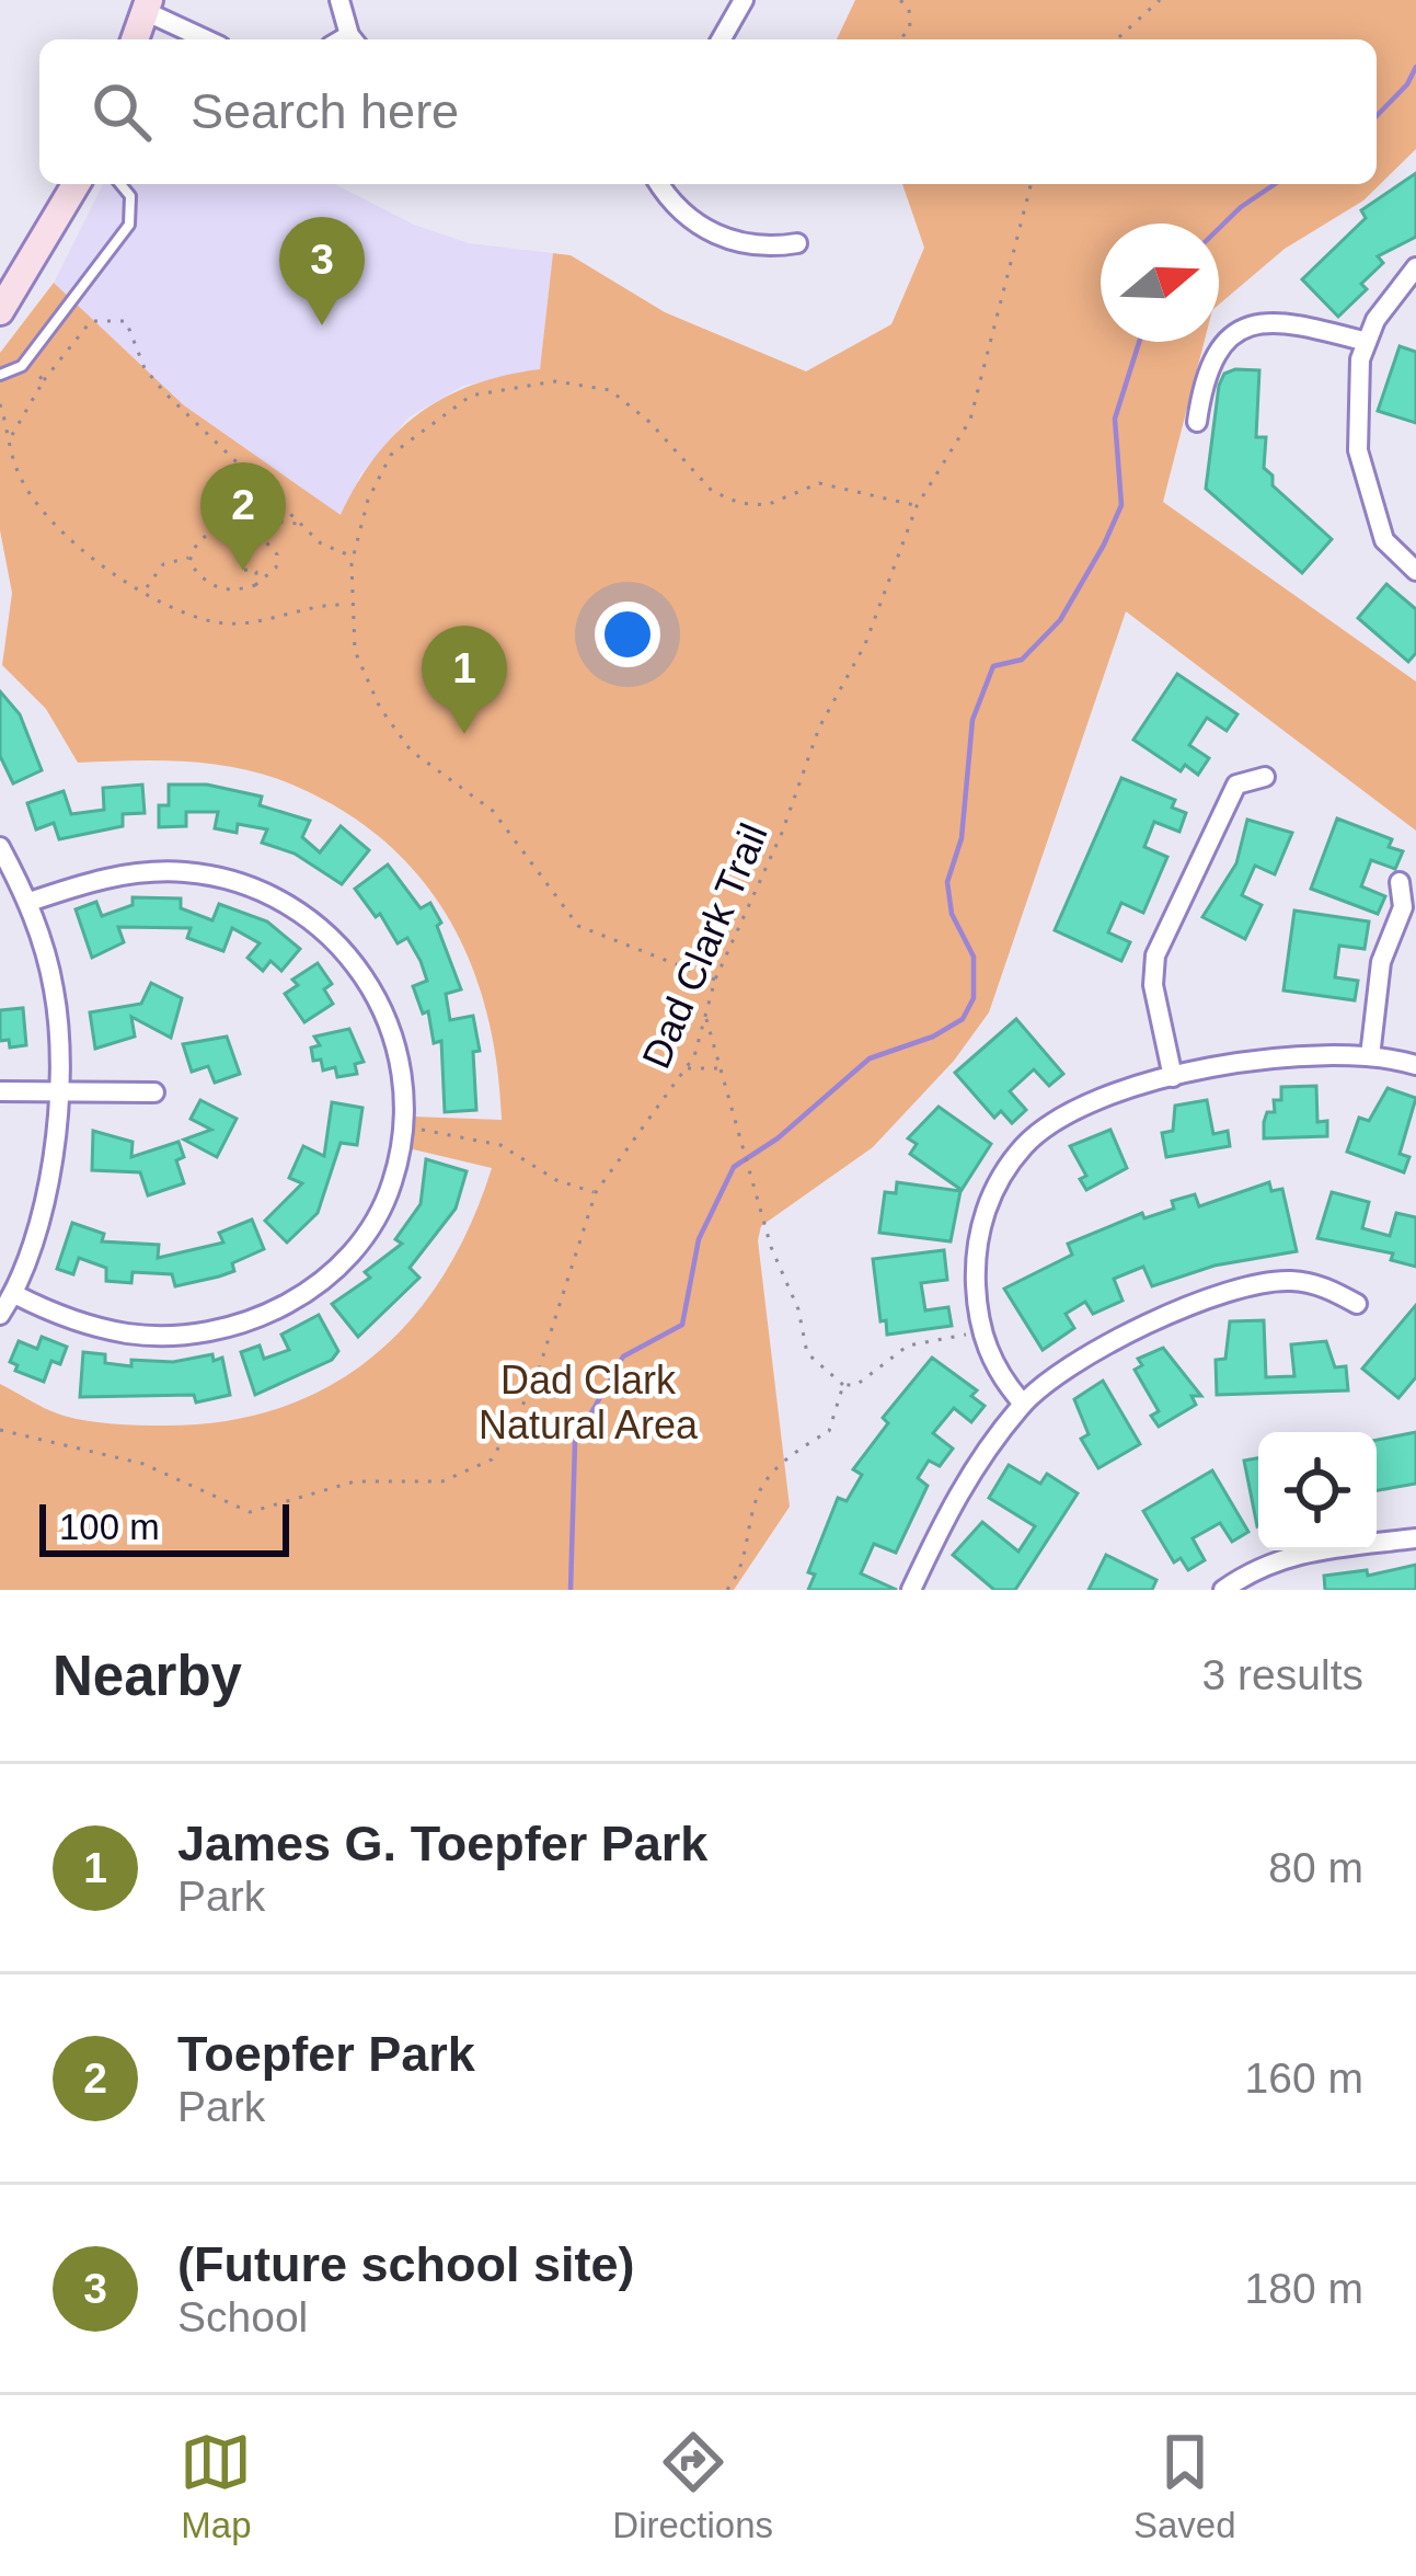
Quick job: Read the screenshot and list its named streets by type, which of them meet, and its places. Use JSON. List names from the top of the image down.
{
  "streets": {
    "path": ["Dad Clark Trail"]
  },
  "parks": ["Dad Clark Natural Area"],
  "scale_bar": "100 m",
  "north": "right",
  "page": {
    "search": "Search here",
    "pins": ["3", "2", "1"],
    "scale": "100 m",
    "heading": ["Nearby", "3 results"],
    "list": [
      {
        "mark": "1",
        "name": "James G. Toepfer Park",
        "note": "Park",
        "value": "80 m"
      },
      {
        "mark": "2",
        "name": "Toepfer Park",
        "note": "Park",
        "value": "160 m"
      },
      {
        "mark": "3",
        "name": "(Future school site)",
        "note": "School",
        "value": "180 m"
      }
    ],
    "nav": ["Map", "Directions", "Saved"]
  }
}
